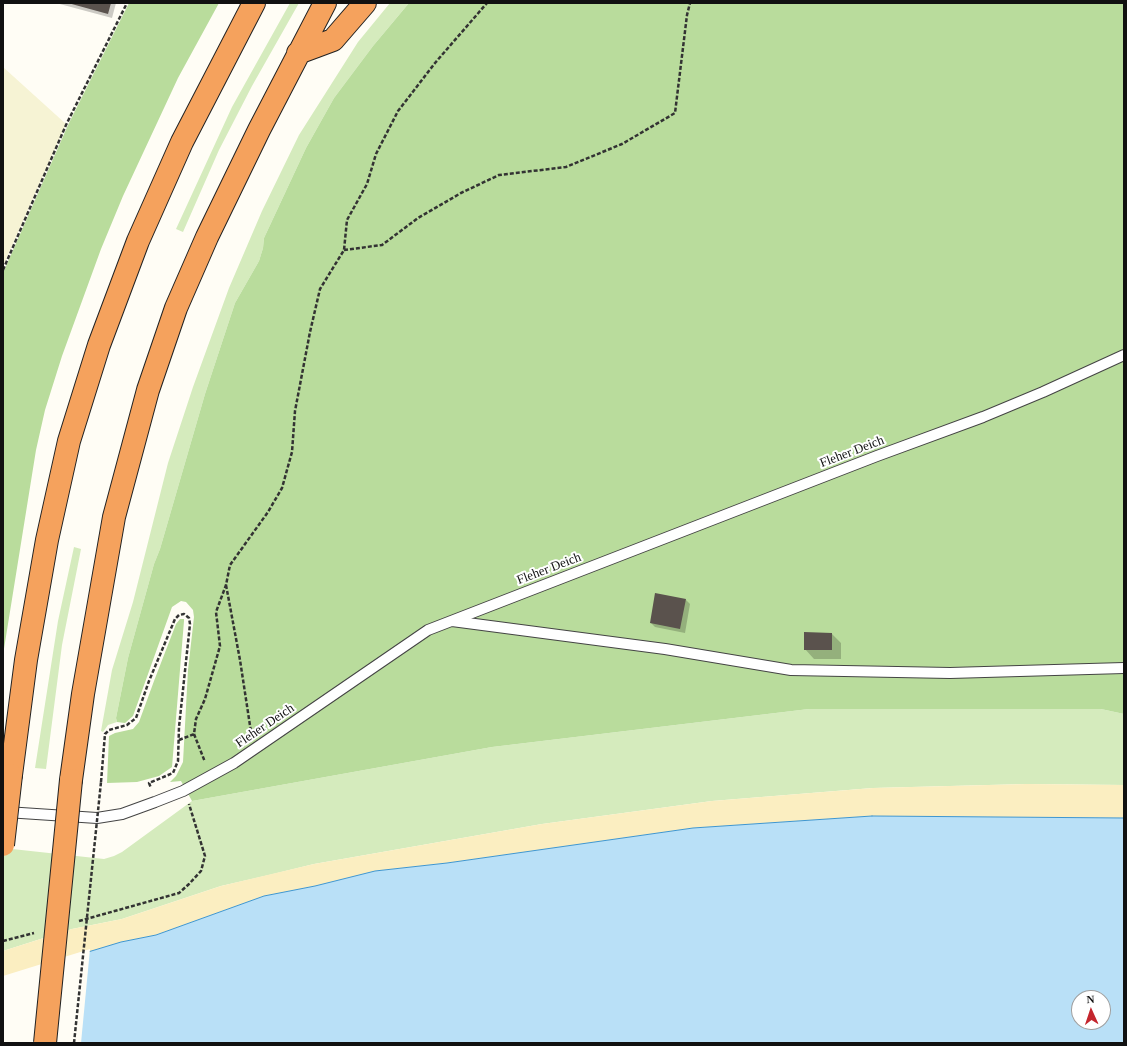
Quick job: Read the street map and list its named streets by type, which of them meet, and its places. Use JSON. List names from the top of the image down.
{
  "streets": {
    "lane": ["Fleher Deich"]
  },
  "north": "top"
}
